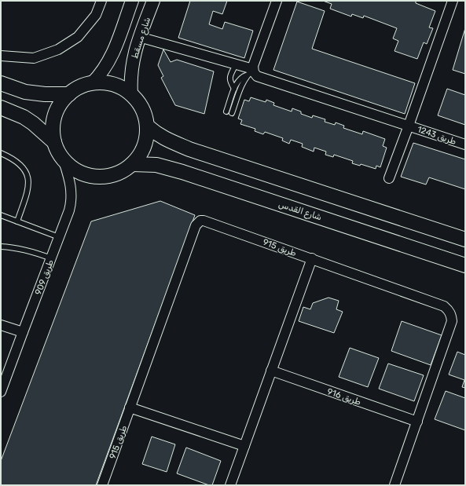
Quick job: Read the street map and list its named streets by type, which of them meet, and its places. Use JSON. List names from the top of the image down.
{
  "streets": {
    "main road": ["شارع القدس"],
    "street": [
      "شارع مسقط",
      "طريق 1243",
      "طريق 915",
      "طريق 909",
      "طريق 916"
    ]
  },
  "crossings": [
    ["شارع مسقط", "شارع القدس"],
    ["شارع مسقط", "طريق 909"],
    ["شارع القدس", "طريق 909"],
    ["طريق 915", "طريق 916"]
  ]
}
